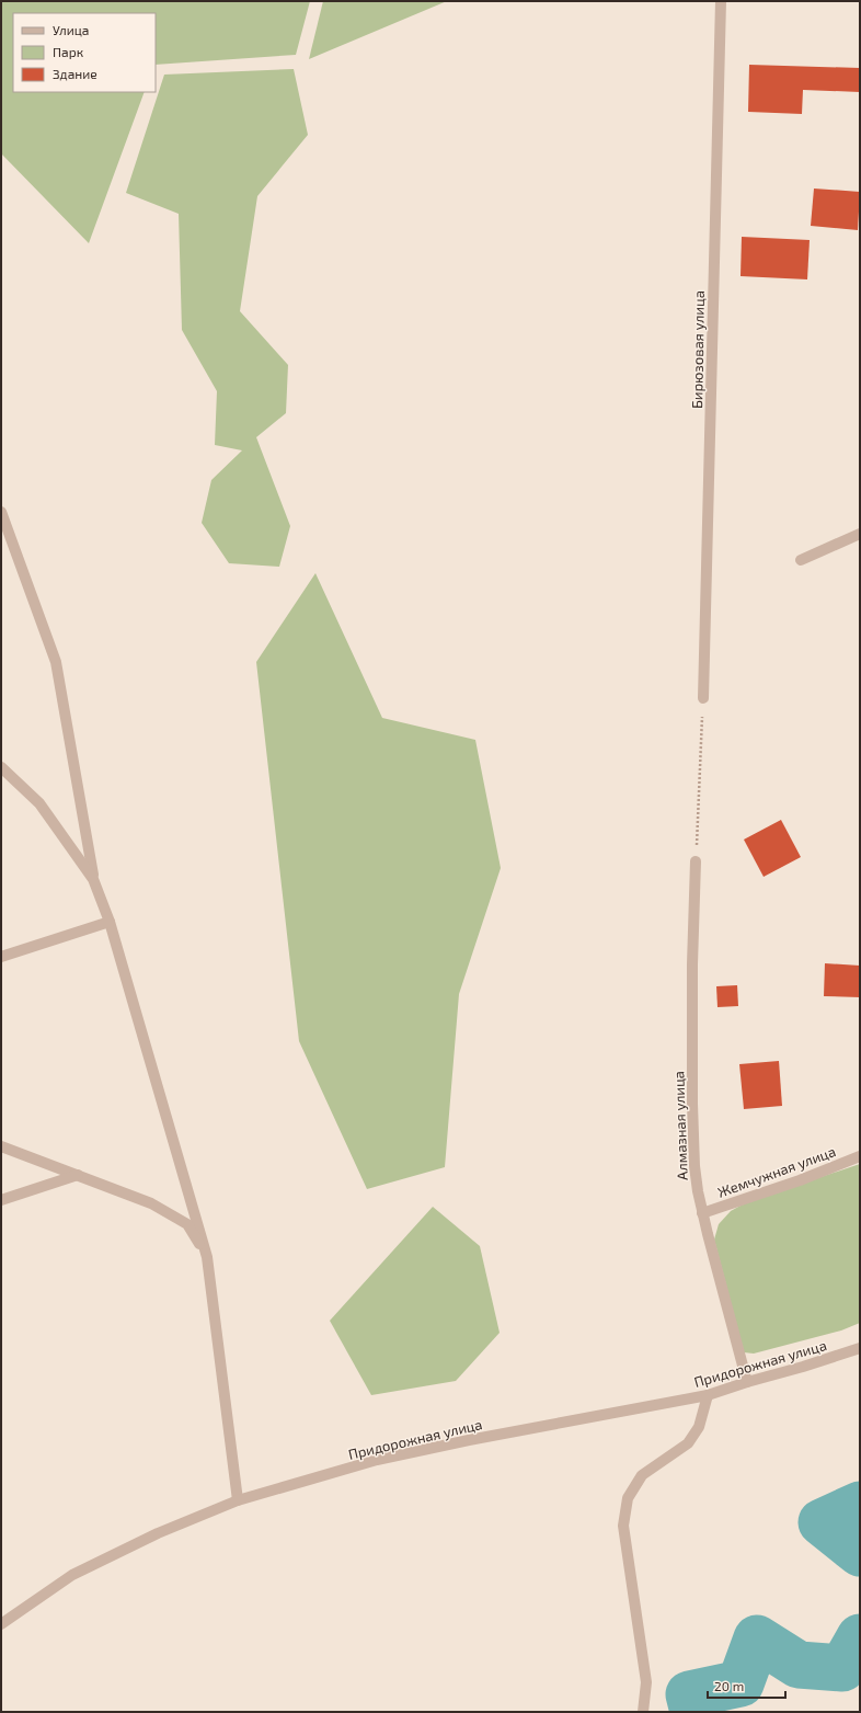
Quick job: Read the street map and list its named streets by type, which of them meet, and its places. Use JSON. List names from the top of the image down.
{
  "streets": {
    "street": [
      "Бирюзовая улица",
      "Алмазная улица",
      "Жемчужная улица",
      "Придорожная улица"
    ]
  },
  "crossings": [
    ["Алмазная улица", "Жемчужная улица"],
    ["Алмазная улица", "Придорожная улица"]
  ],
  "legend": ["Улица", "Парк", "Здание"],
  "scale_bar": "20 m"
}
